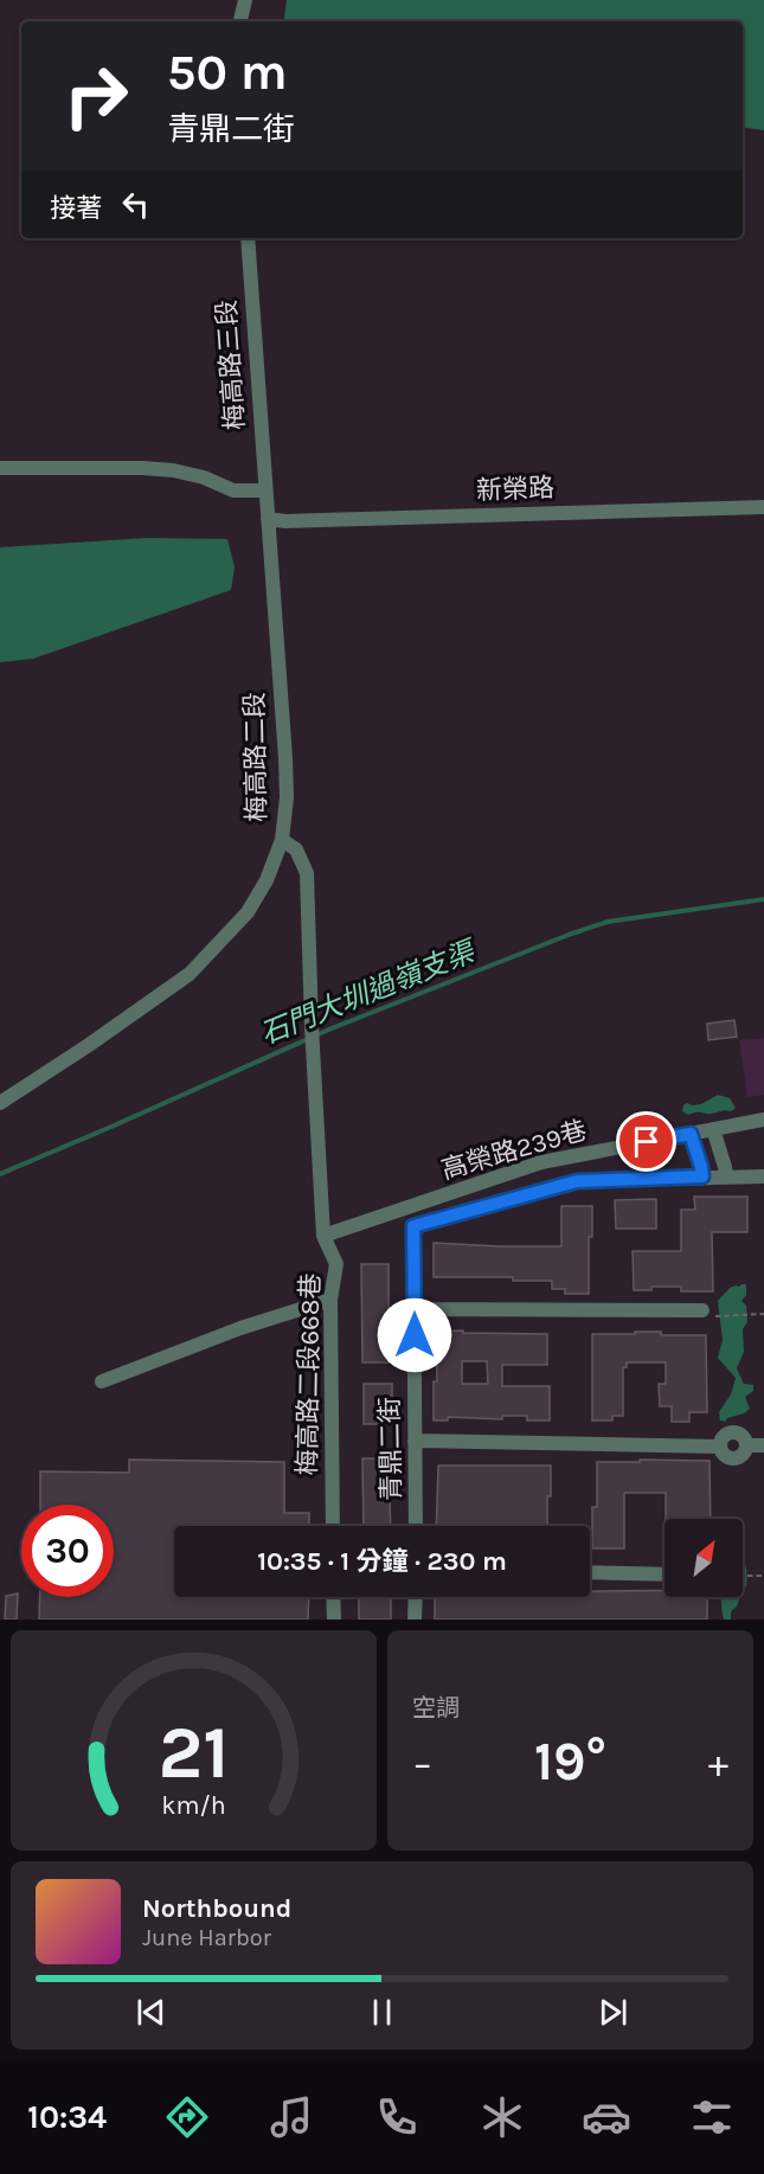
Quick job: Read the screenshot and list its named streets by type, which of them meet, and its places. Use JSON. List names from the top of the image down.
{
  "streets": {
    "street": [
      "梅高路三段",
      "新榮路",
      "梅高路二段",
      "高榮路239巷",
      "梅高路二段668巷",
      "青鼎二街"
    ]
  },
  "crossings": [
    ["梅高路三段", "梅高路二段"],
    ["新榮路", "梅高路二段"],
    ["梅高路二段", "梅高路二段668巷"],
    ["高榮路239巷", "梅高路二段668巷"]
  ],
  "water": ["石門大圳過嶺支渠"],
  "north": "top right",
  "page": {
    "turn": ["50 m", "青鼎二街"],
    "then": "接著",
    "limit": "30",
    "trip": "10:35 · 1 分鐘 · 230 m",
    "tile": "空調",
    "heat": ["−", "19°", "+"],
    "song": ["Northbound", "June Harbor"],
    "tabs": "10:34",
    "gauge": ["21", "km/h"]
  }
}
